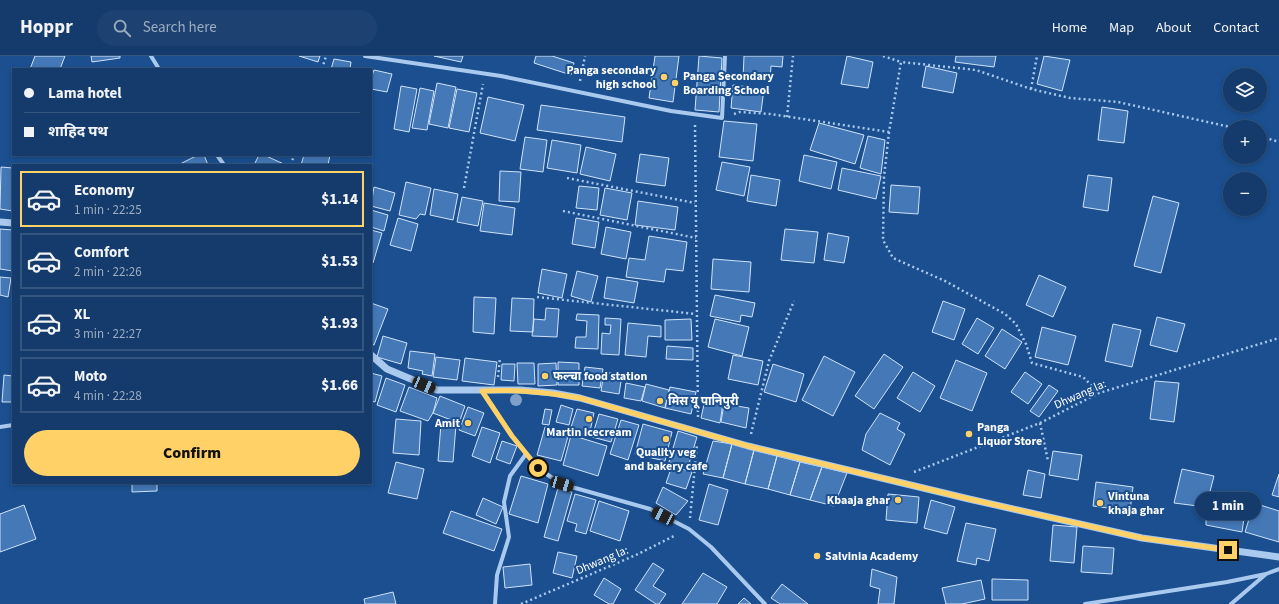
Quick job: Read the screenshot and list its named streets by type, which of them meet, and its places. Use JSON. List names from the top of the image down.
{
  "streets": {
    "path": ["Dhwang la:"]
  },
  "places": [
    "Panga secondary high school",
    "Panga Secondary Boarding School",
    "फल्चा food station",
    "मिस यू पानिपुरी",
    "Martin Icecream",
    "Amit",
    "Panga Liquor Store",
    "Quality veg and bakery cafe",
    "Kbaaja ghar",
    "Vintuna khaja ghar",
    "Salvinia Academy"
  ],
  "page": {
    "header": "Hoppr",
    "search": "Search here",
    "nav": [
      "Home",
      "Map",
      "About",
      "Contact"
    ],
    "map_buttons": ["+", "−"],
    "banner": ["Lama hotel", "शाहिद पथ"],
    "list": [
      {
        "name": "Economy",
        "note": "1 min · 22:25",
        "value": "$1.14"
      },
      {
        "name": "Comfort",
        "note": "2 min · 22:26",
        "value": "$1.53"
      },
      {
        "name": "XL",
        "note": "3 min · 22:27",
        "value": "$1.93"
      },
      {
        "name": "Moto",
        "note": "4 min · 22:28",
        "value": "$1.66"
      }
    ],
    "buttons": "Confirm",
    "bubble": "1 min"
  }
}
